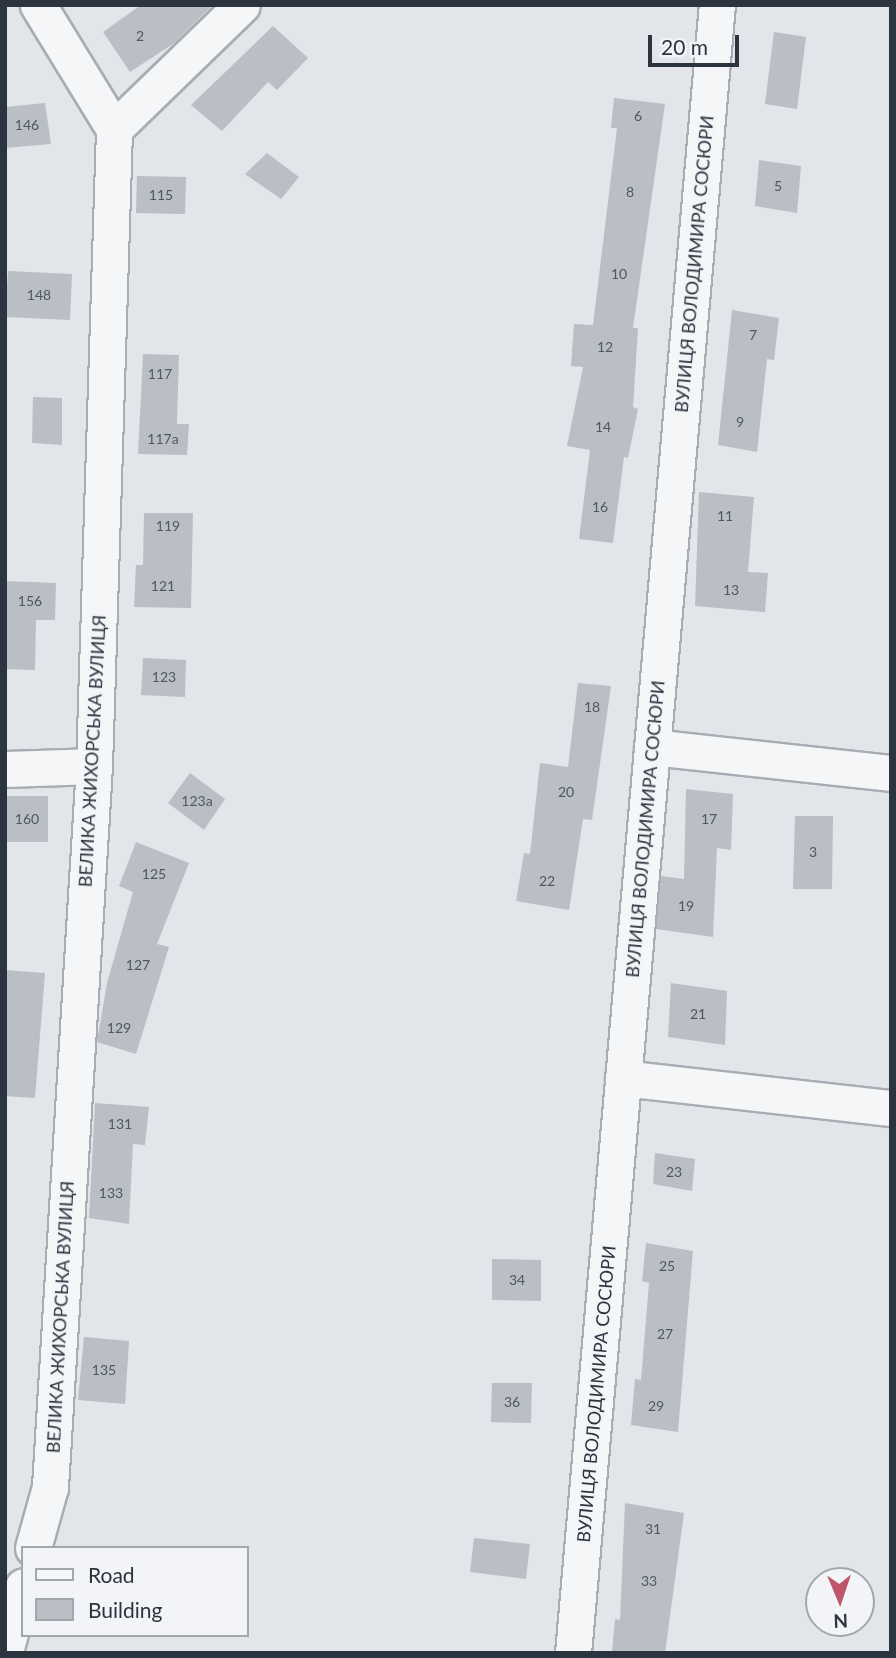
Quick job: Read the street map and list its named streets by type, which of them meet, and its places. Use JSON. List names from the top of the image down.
{
  "streets": {
    "street": ["ВУЛИЦЯ ВОЛОДИМИРА СОСЮРИ", "ВЕЛИКА ЖИХОРСЬКА ВУЛИЦЯ"]
  },
  "house_numbers": [
    "2",
    "6",
    "146",
    "5",
    "8",
    "115",
    "10",
    "148",
    "7",
    "12",
    "117",
    "9",
    "14",
    "117а",
    "16",
    "11",
    "119",
    "121",
    "13",
    "156",
    "123",
    "18",
    "20",
    "123а",
    "160",
    "17",
    "3",
    "125",
    "22",
    "19",
    "127",
    "21",
    "129",
    "131",
    "23",
    "133",
    "25",
    "34",
    "27",
    "135",
    "36",
    "29",
    "31",
    "33"
  ],
  "legend": ["Road", "Building"],
  "scale_bar": "20 m",
  "north": "bottom"
}
